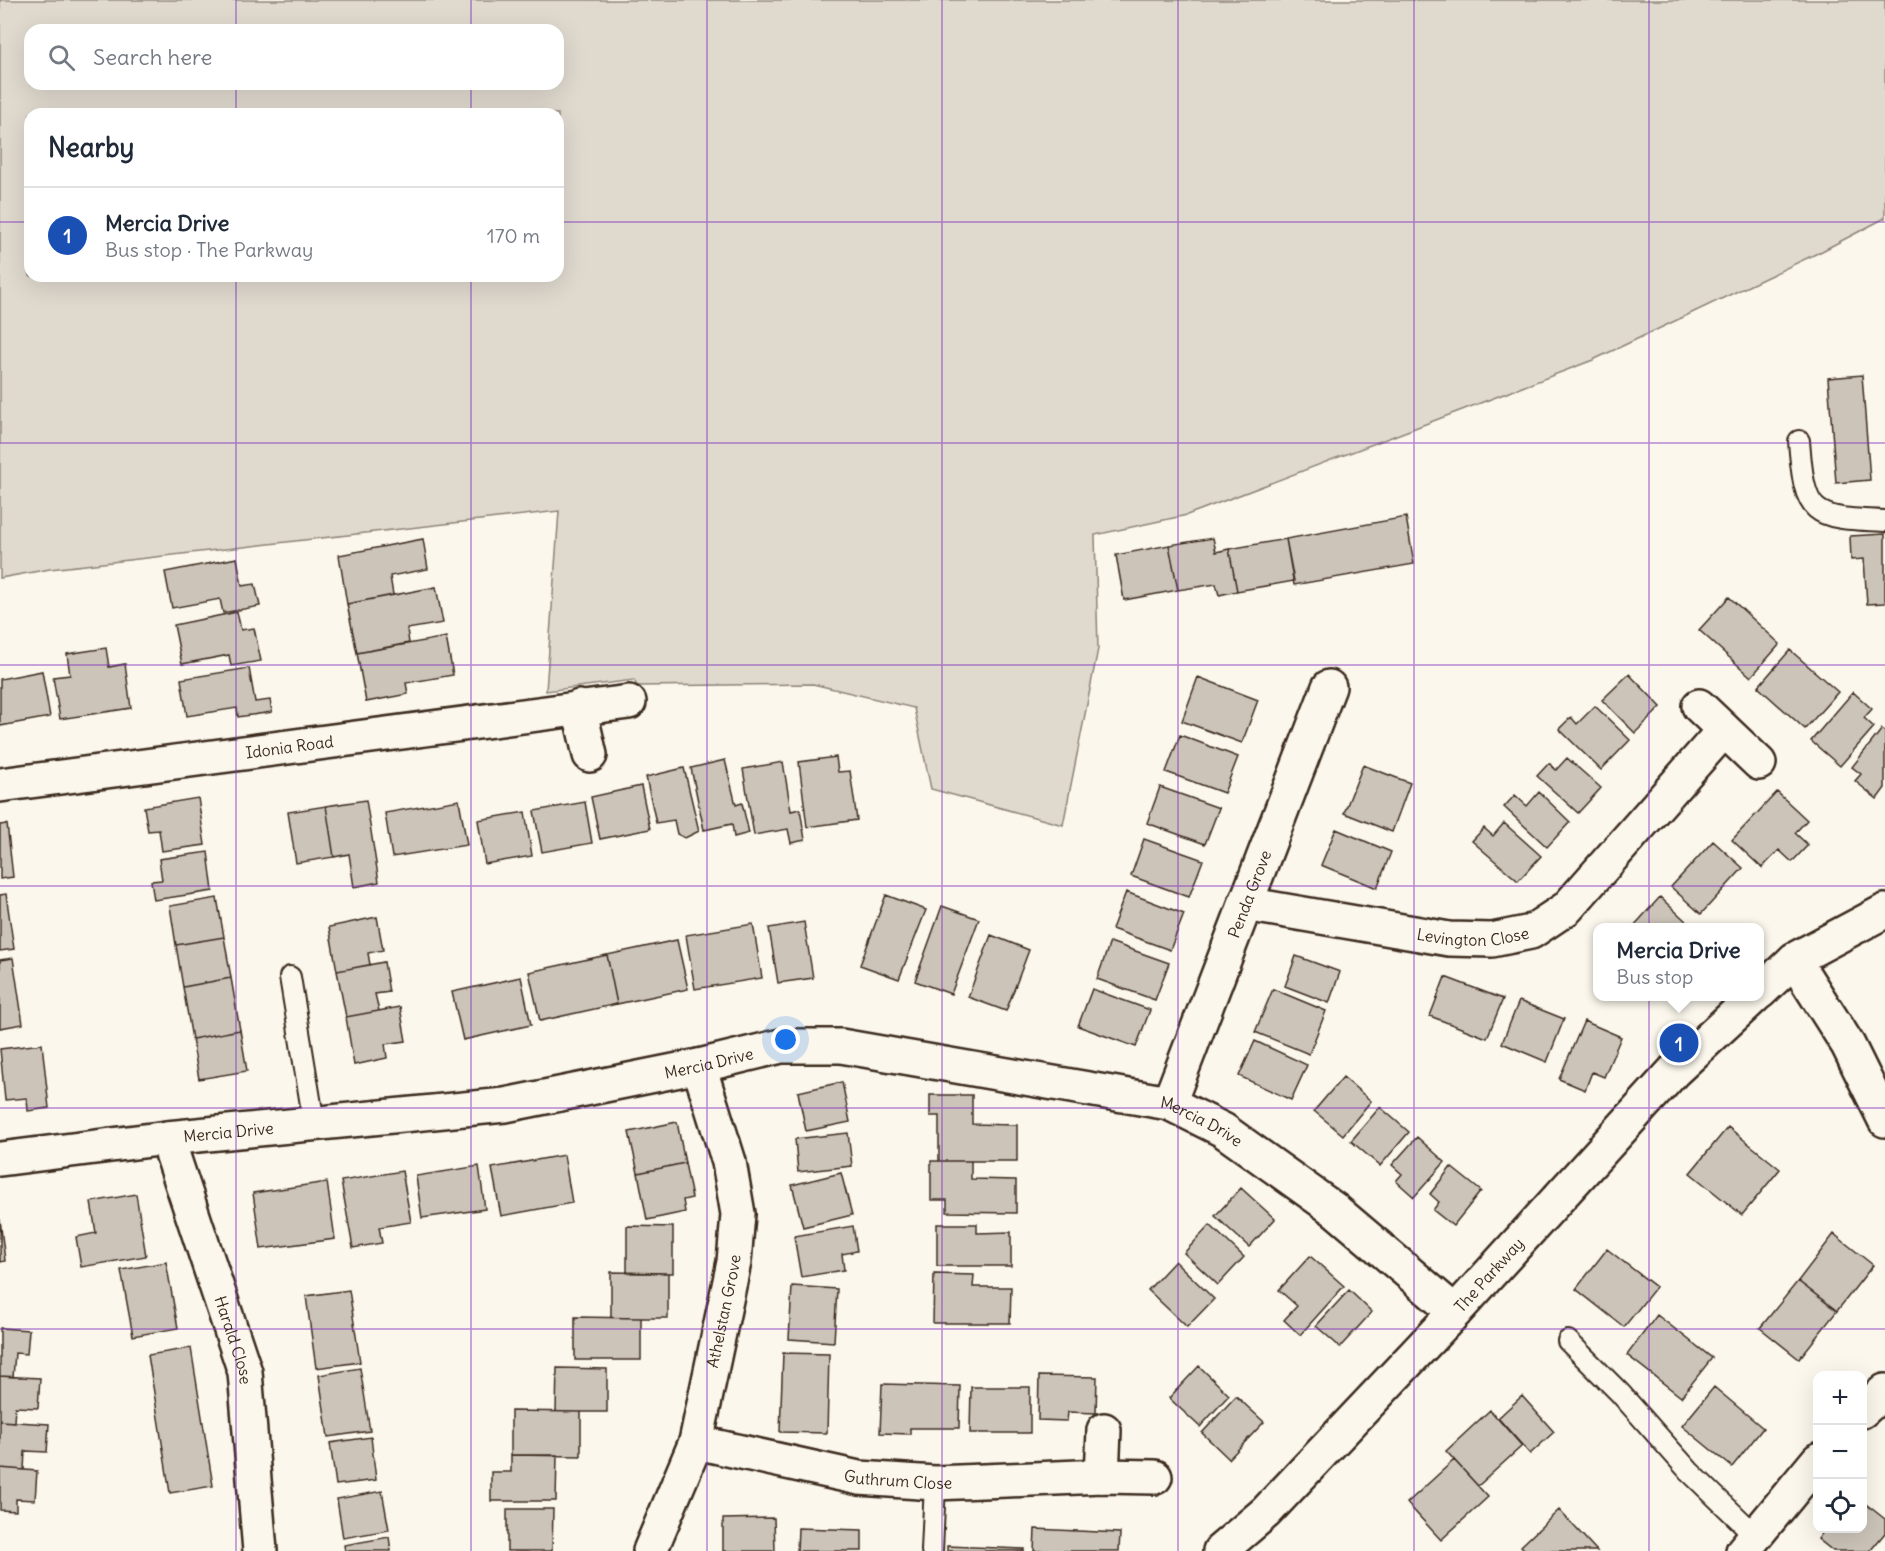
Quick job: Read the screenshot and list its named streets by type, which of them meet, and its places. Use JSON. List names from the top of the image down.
{
  "streets": {
    "street": [
      "Idonia Road",
      "Penda Grove",
      "Levington Close",
      "Mercia Drive",
      "The Parkway",
      "Athelstan Grove",
      "Harald Close",
      "Guthrum Close"
    ]
  },
  "crossings": [
    ["Penda Grove", "Levington Close"],
    ["Penda Grove", "Mercia Drive"],
    ["Mercia Drive", "The Parkway"],
    ["Mercia Drive", "Athelstan Grove"],
    ["Mercia Drive", "Harald Close"],
    ["Athelstan Grove", "Guthrum Close"]
  ],
  "page": {
    "search": "Search here",
    "heading": "Nearby",
    "list": [
      {
        "mark": "1",
        "name": "Mercia Drive",
        "note": "Bus stop · The Parkway",
        "value": "170 m"
      }
    ],
    "popup": ["Mercia Drive", "Bus stop"],
    "pins": "1",
    "map_buttons": ["+", "−"]
  }
}
